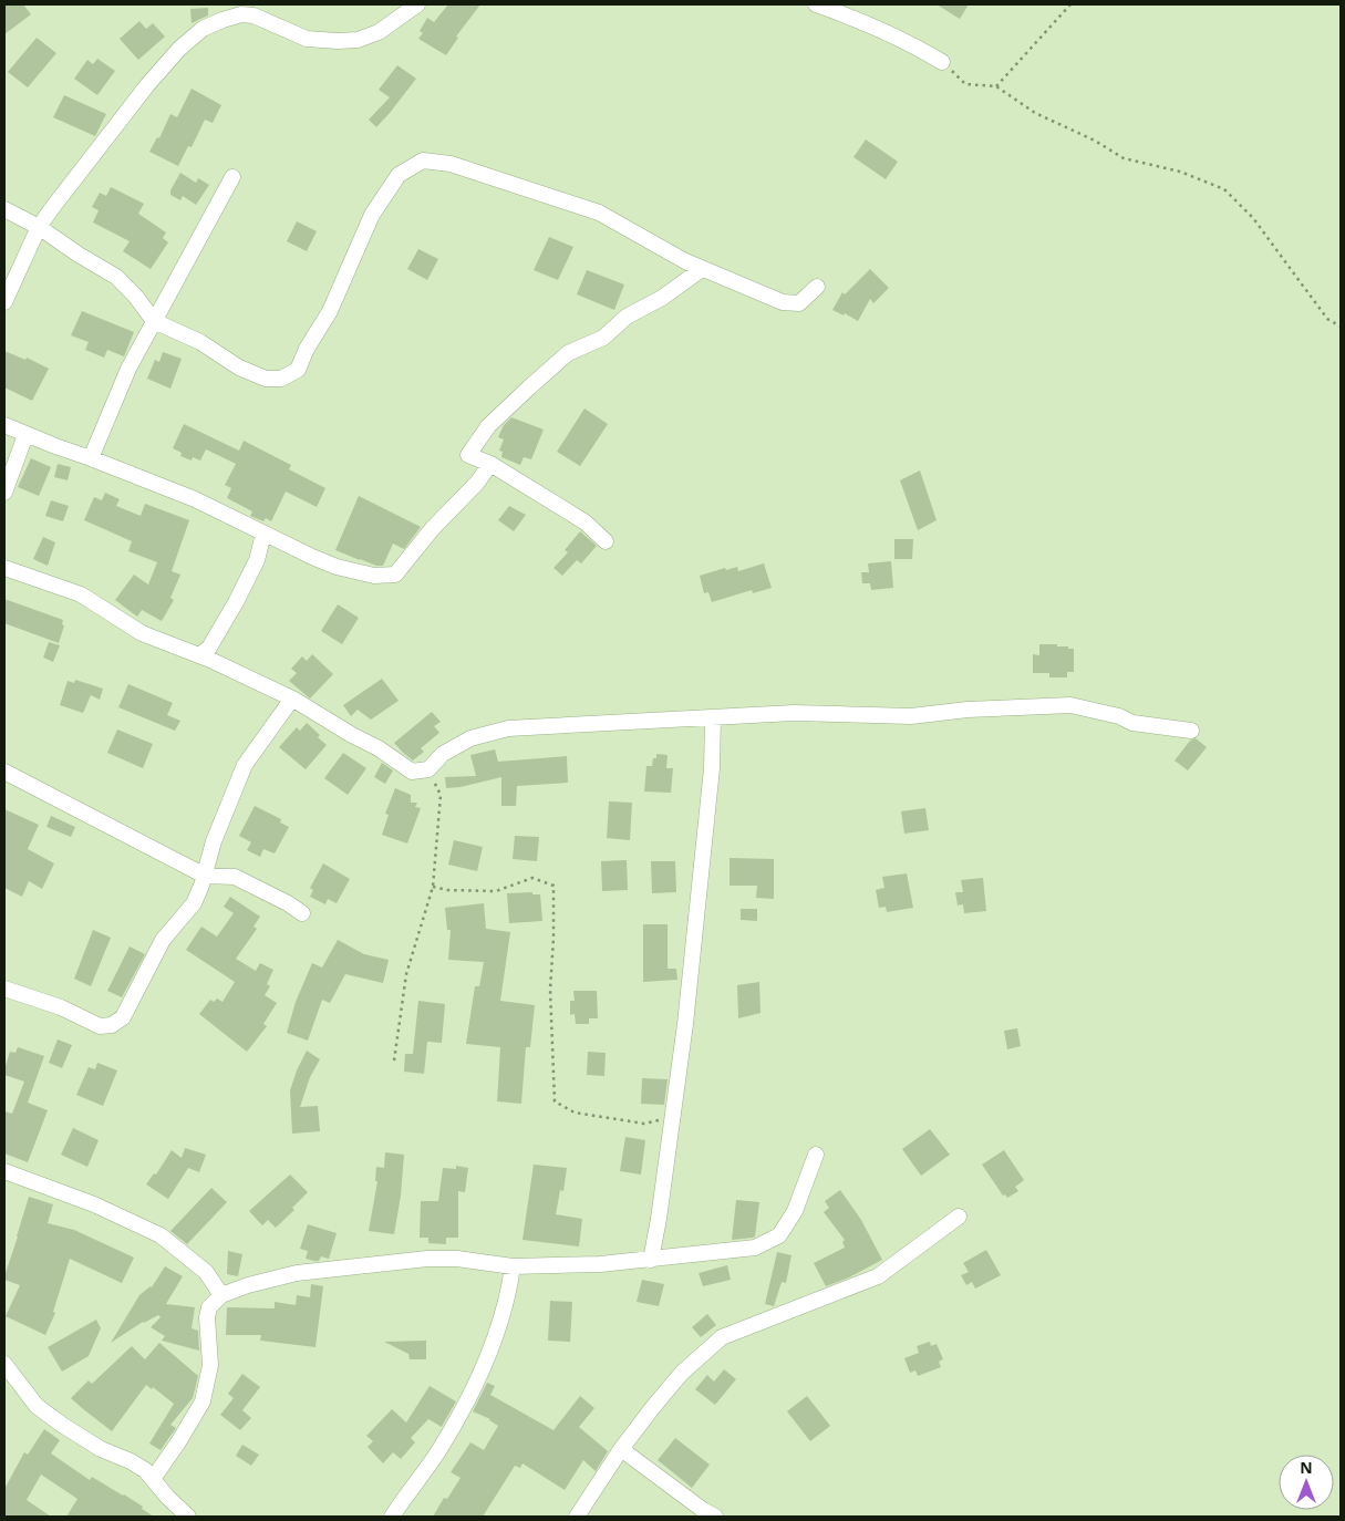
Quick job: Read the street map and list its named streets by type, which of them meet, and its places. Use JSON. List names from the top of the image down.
{
  "north": "top"
}
